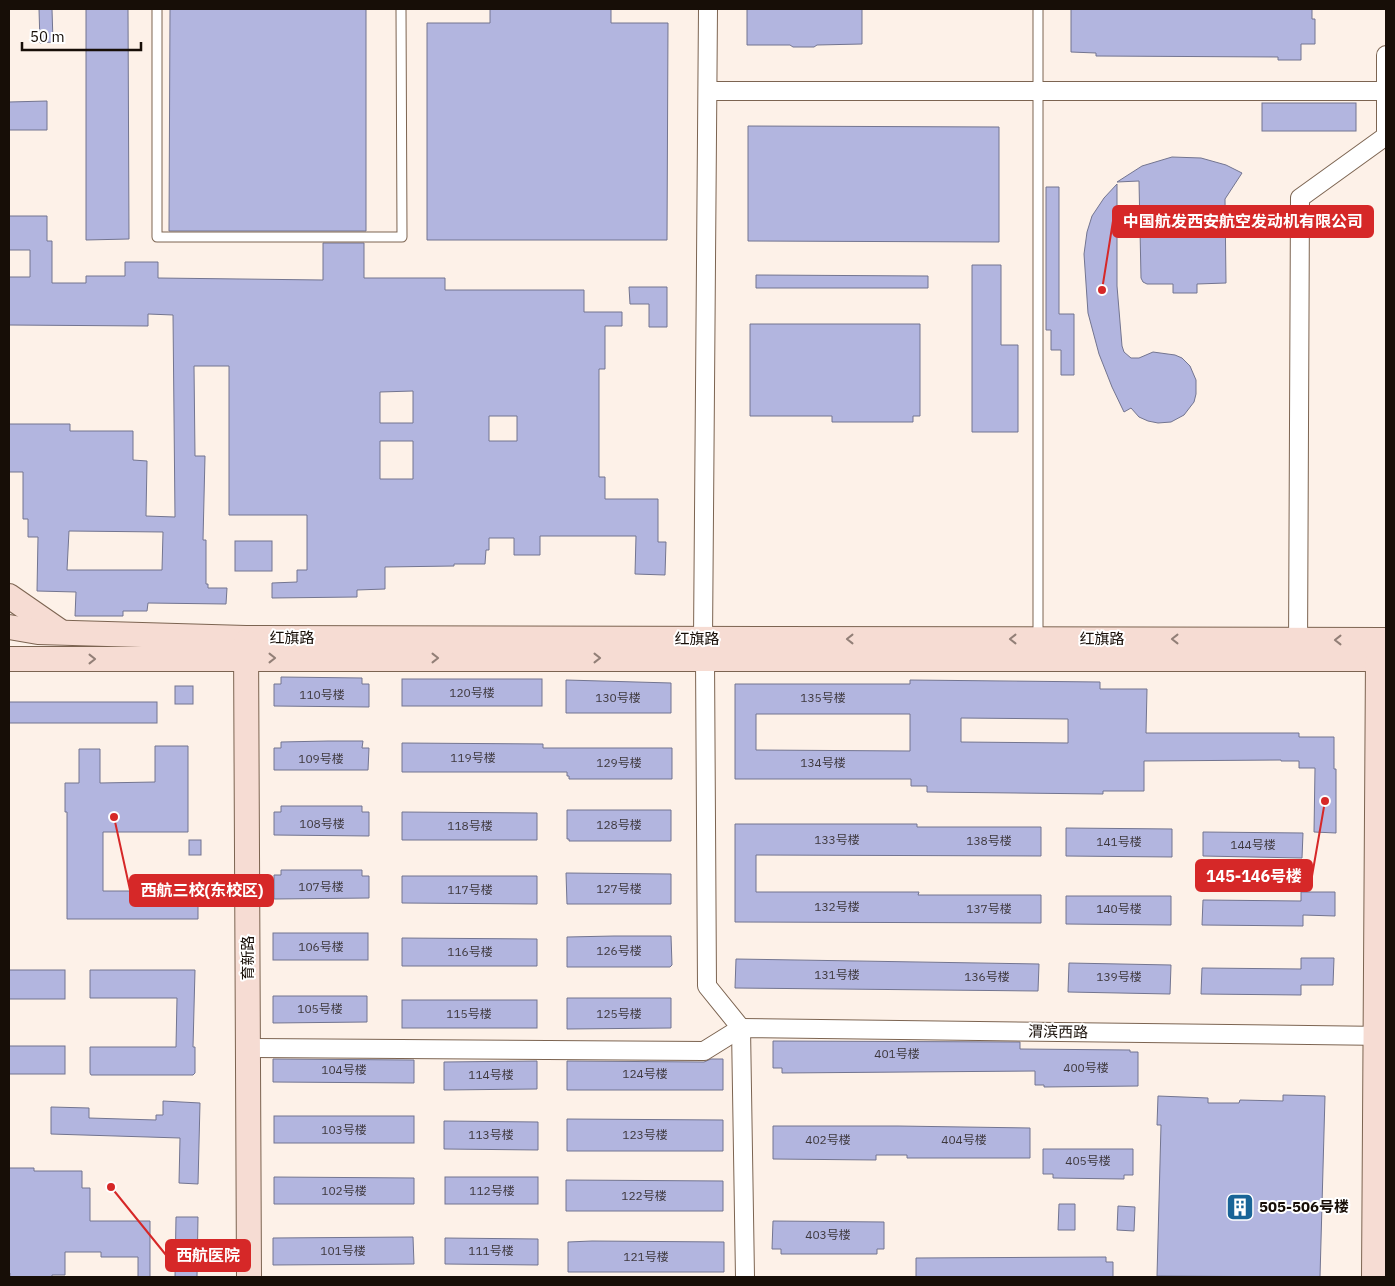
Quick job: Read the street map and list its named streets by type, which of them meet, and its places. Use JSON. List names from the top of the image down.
{
  "streets": {
    "main road": ["红旗路", "育新路"],
    "street": ["渭滨西路"]
  },
  "crossings": [
    ["红旗路", "育新路"]
  ],
  "places": {
    "other": [
      "中国航发西安航空发动机有限公司",
      "145-146号楼",
      "西航三校(东校区)",
      "西航医院"
    ],
    "building": ["505-506号楼"]
  },
  "house_numbers": [
    "120号楼",
    "110号楼",
    "130号楼",
    "135号楼",
    "119号楼",
    "109号楼",
    "129号楼",
    "134号楼",
    "108号楼",
    "128号楼",
    "118号楼",
    "133号楼",
    "138号楼",
    "141号楼",
    "144号楼",
    "107号楼",
    "127号楼",
    "117号楼",
    "132号楼",
    "137号楼",
    "140号楼",
    "106号楼",
    "126号楼",
    "116号楼",
    "131号楼",
    "136号楼",
    "139号楼",
    "105号楼",
    "115号楼",
    "125号楼",
    "401号楼",
    "400号楼",
    "104号楼",
    "124号楼",
    "114号楼",
    "103号楼",
    "113号楼",
    "123号楼",
    "402号楼",
    "404号楼",
    "405号楼",
    "102号楼",
    "112号楼",
    "122号楼",
    "403号楼",
    "101号楼",
    "111号楼",
    "121号楼"
  ],
  "scale_bar": "50 m"
}
